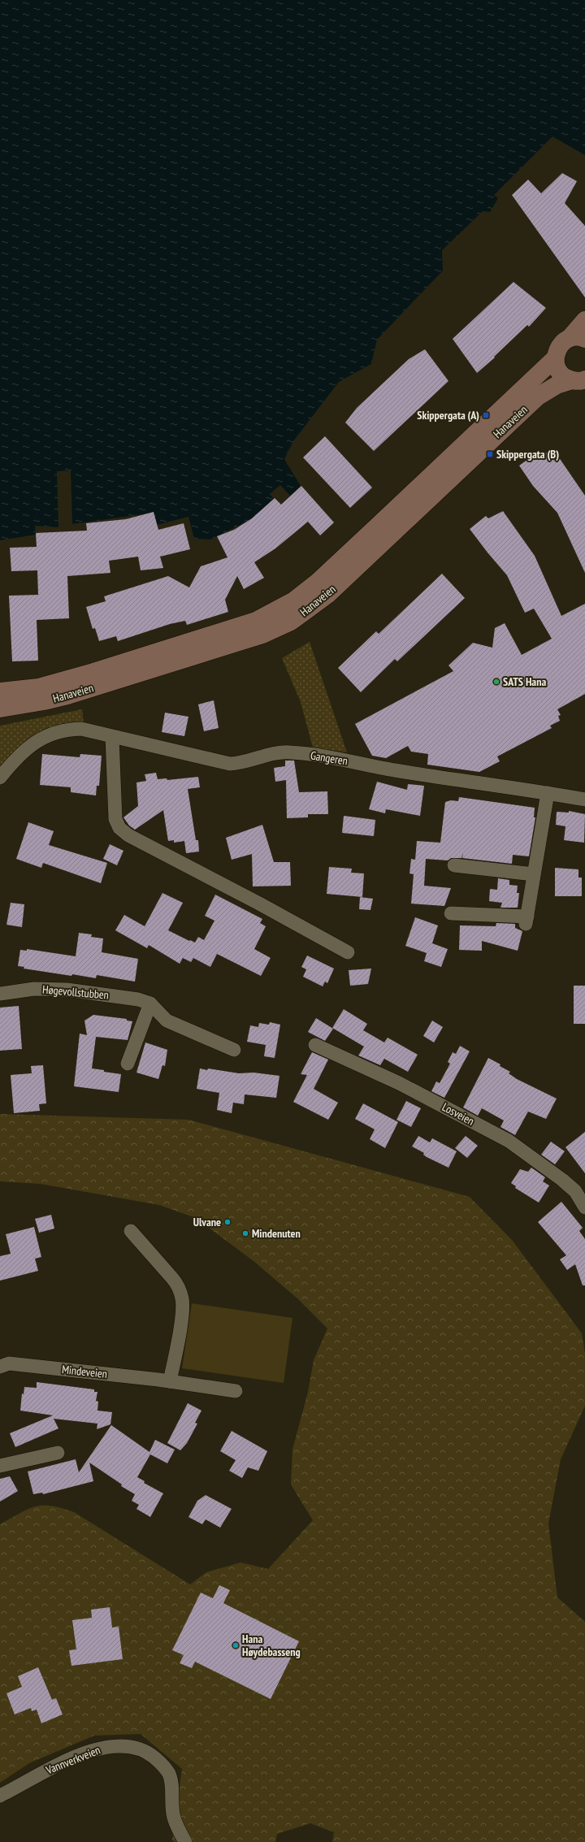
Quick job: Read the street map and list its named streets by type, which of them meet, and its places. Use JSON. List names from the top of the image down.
{
  "streets": {
    "main road": ["Hanaveien"],
    "street": [
      "Gangeren",
      "Høgevollstubben",
      "Losveien",
      "Mindeveien",
      "Vannverkveien"
    ]
  },
  "places": {
    "transit": ["Skippergata (A)", "Skippergata (B)"],
    "other": [
      "SATS Hana",
      "Ulvane",
      "Mindenuten",
      "Hana Høydebasseng"
    ]
  }
}
